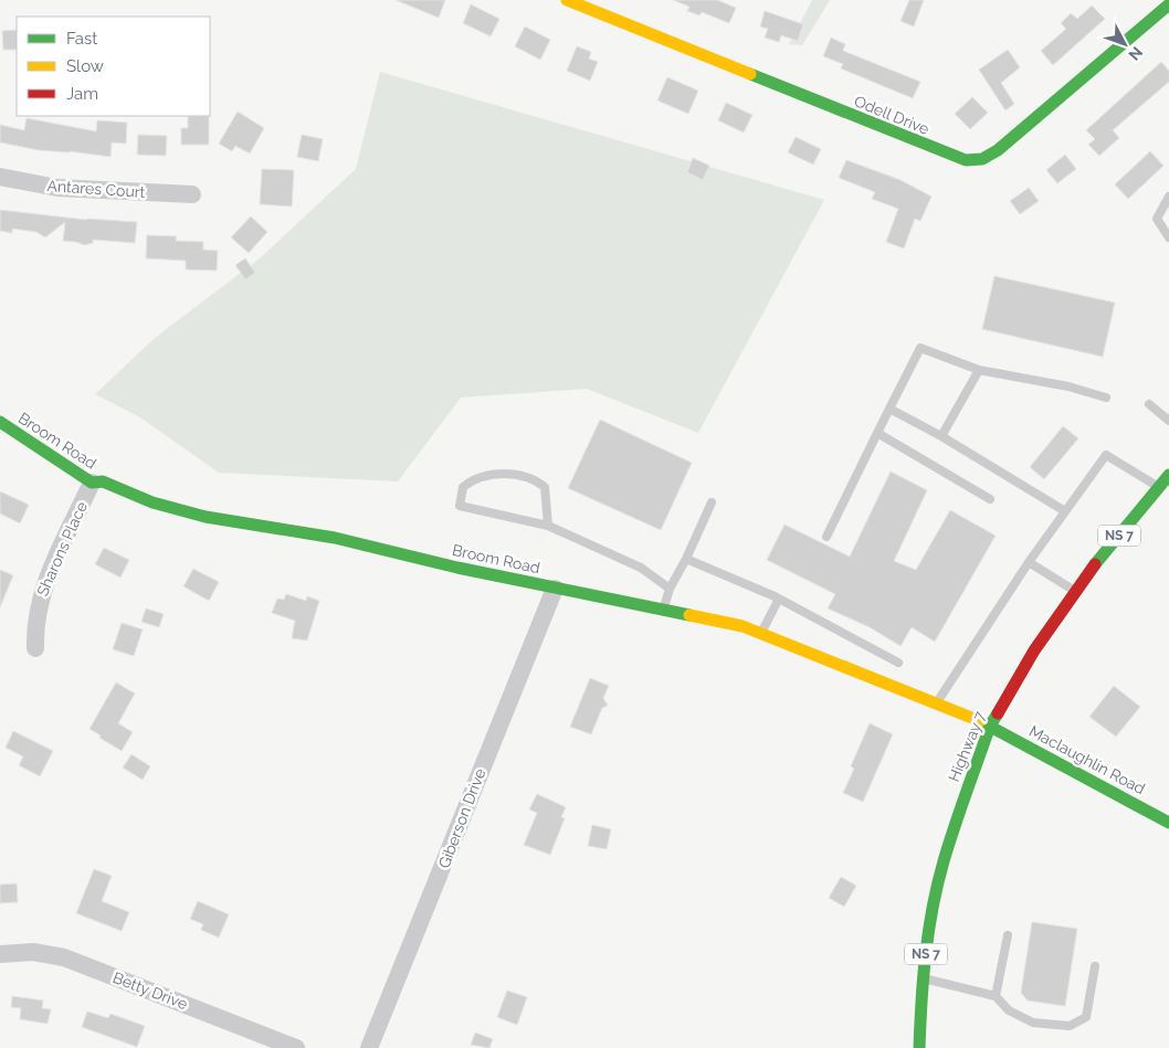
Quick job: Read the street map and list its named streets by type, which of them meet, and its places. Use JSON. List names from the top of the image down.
{
  "streets": {
    "street": [
      "Odell Drive",
      "Antares Court",
      "Broom Road",
      "NS 7",
      "Sharons Place",
      "Highway 7",
      "Maclaughlin Road",
      "Giberson Drive",
      "Betty Drive"
    ]
  },
  "crossings": [
    ["Broom Road", "Sharons Place"],
    ["Broom Road", "Highway 7"],
    ["Broom Road", "Maclaughlin Road"],
    ["Broom Road", "Giberson Drive"],
    ["Highway 7", "Maclaughlin Road"]
  ],
  "legend": ["Fast", "Slow", "Jam"],
  "north": "bottom right"
}
